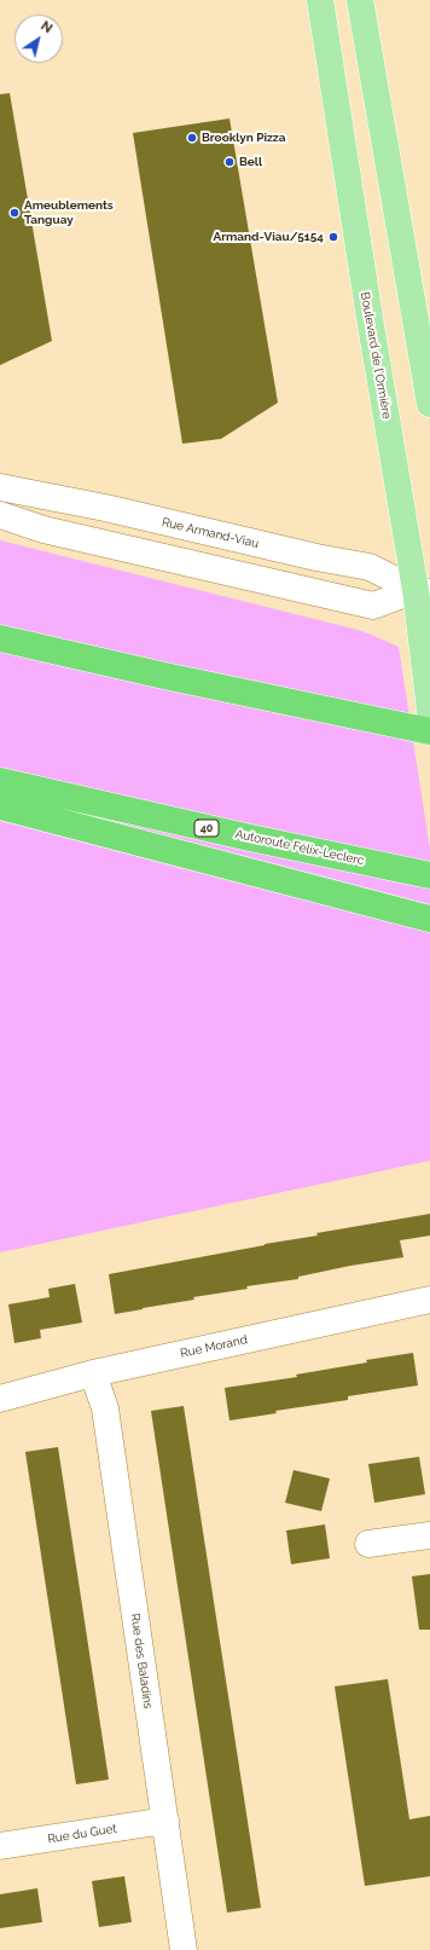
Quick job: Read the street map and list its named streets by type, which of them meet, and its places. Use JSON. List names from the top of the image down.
{
  "streets": {
    "highway": ["40", "Autoroute Félix-Leclerc"],
    "main road": ["Boulevard de l'Ormière"],
    "street": [
      "Rue Armand-Viau",
      "Rue Morand",
      "Rue des Baladins",
      "Rue du Guet"
    ]
  },
  "crossings": [
    ["Boulevard de l'Ormière", "Rue Armand-Viau"],
    ["Rue Morand", "Rue des Baladins"],
    ["Rue des Baladins", "Rue du Guet"]
  ],
  "places": [
    "Brooklyn Pizza",
    "Bell",
    "Ameublements Tanguay",
    "Armand-Viau/5154"
  ],
  "north": "top right"
}
